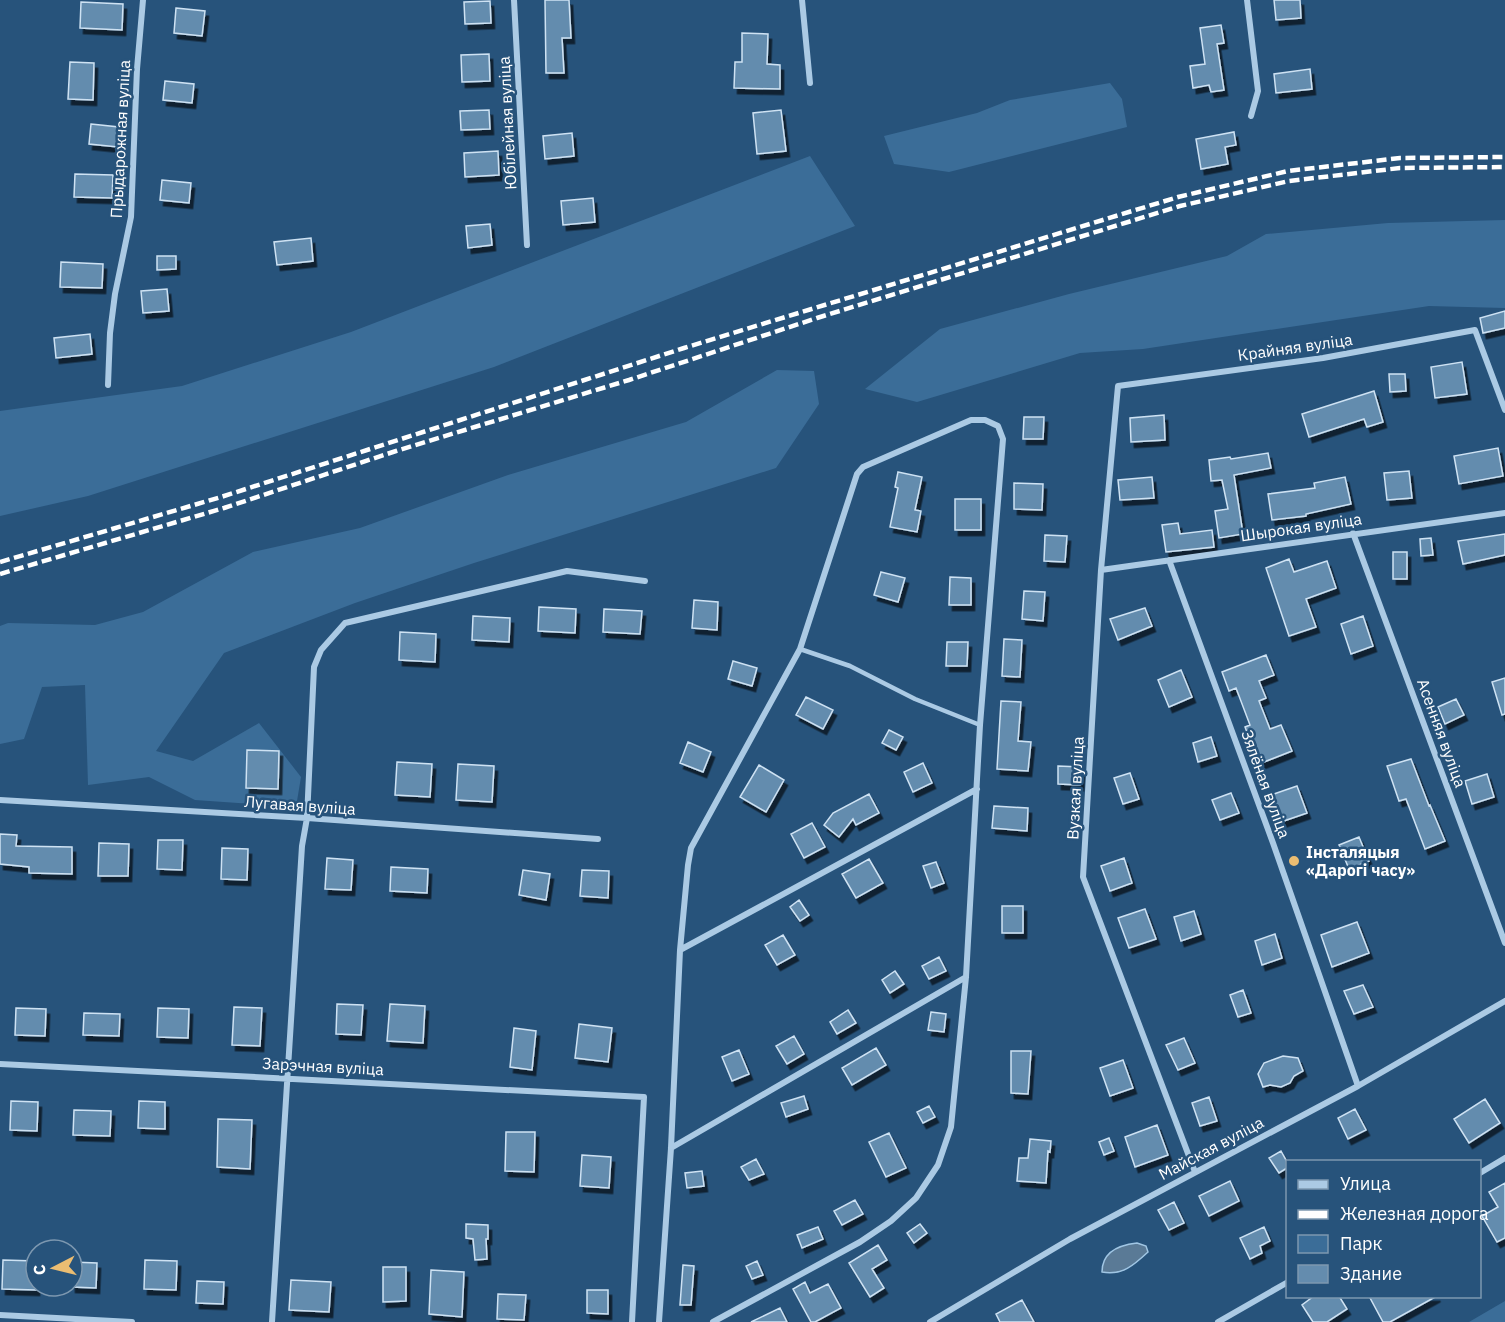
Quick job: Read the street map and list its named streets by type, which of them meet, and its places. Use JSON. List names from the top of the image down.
{
  "streets": {
    "street": [
      "Юбілейная вуліца",
      "Прыдарожная вуліца",
      "Крайняя вуліца",
      "Шырокая вуліца",
      "Асенняя вуліца",
      "Зялёная вуліца",
      "Вузкая вуліца",
      "Лугавая вуліца",
      "Зарэчная вуліца",
      "Майская вуліца"
    ]
  },
  "crossings": [
    ["Крайняя вуліца", "Вузкая вуліца"],
    ["Шырокая вуліца", "Асенняя вуліца"],
    ["Шырокая вуліца", "Зялёная вуліца"],
    ["Шырокая вуліца", "Вузкая вуліца"],
    ["Зялёная вуліца", "Майская вуліца"],
    ["Вузкая вуліца", "Майская вуліца"]
  ],
  "places": ["Інсталяцыя «Дарогі часу»"],
  "legend": [
    "Улица",
    "Железная дорога",
    "Парк",
    "Здание"
  ],
  "north": "left"
}
